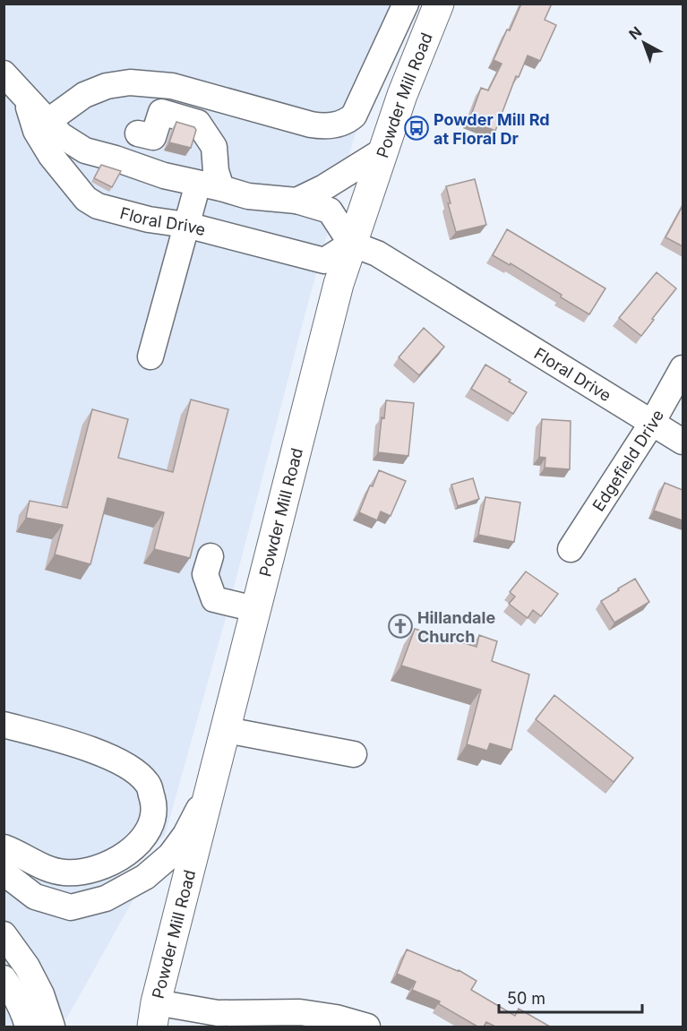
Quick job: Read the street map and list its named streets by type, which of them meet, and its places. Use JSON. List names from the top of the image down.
{
  "streets": {
    "main road": ["Powder Mill Road"],
    "street": ["Floral Drive", "Edgefield Drive"]
  },
  "crossings": [
    ["Powder Mill Road", "Floral Drive"],
    ["Floral Drive", "Edgefield Drive"]
  ],
  "places": {
    "bus stop": ["Powder Mill Rd at Floral Dr"],
    "church": ["Hillandale Church"]
  },
  "scale_bar": "50 m",
  "north": "top left"
}
